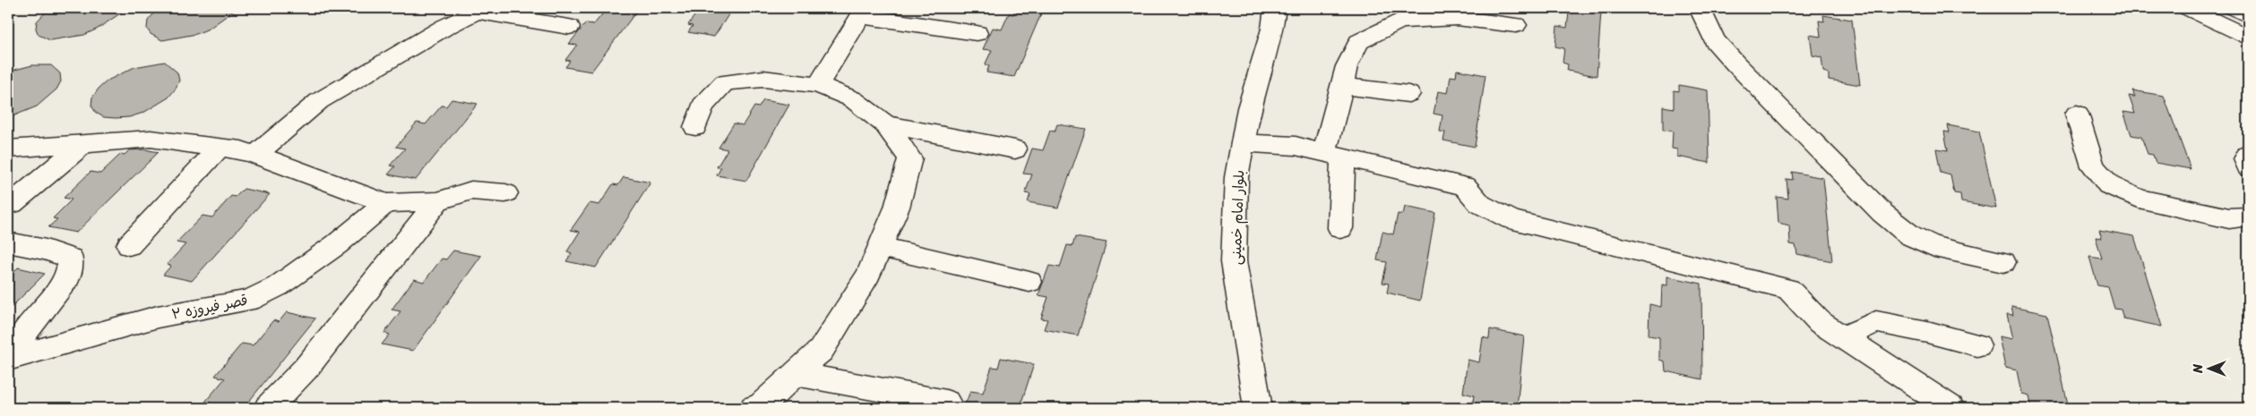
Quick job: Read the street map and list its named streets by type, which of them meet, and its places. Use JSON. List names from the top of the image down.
{
  "streets": {
    "street": ["بلوار امام خمینی", "قصر فیروزه ۲"]
  },
  "north": "left"
}
